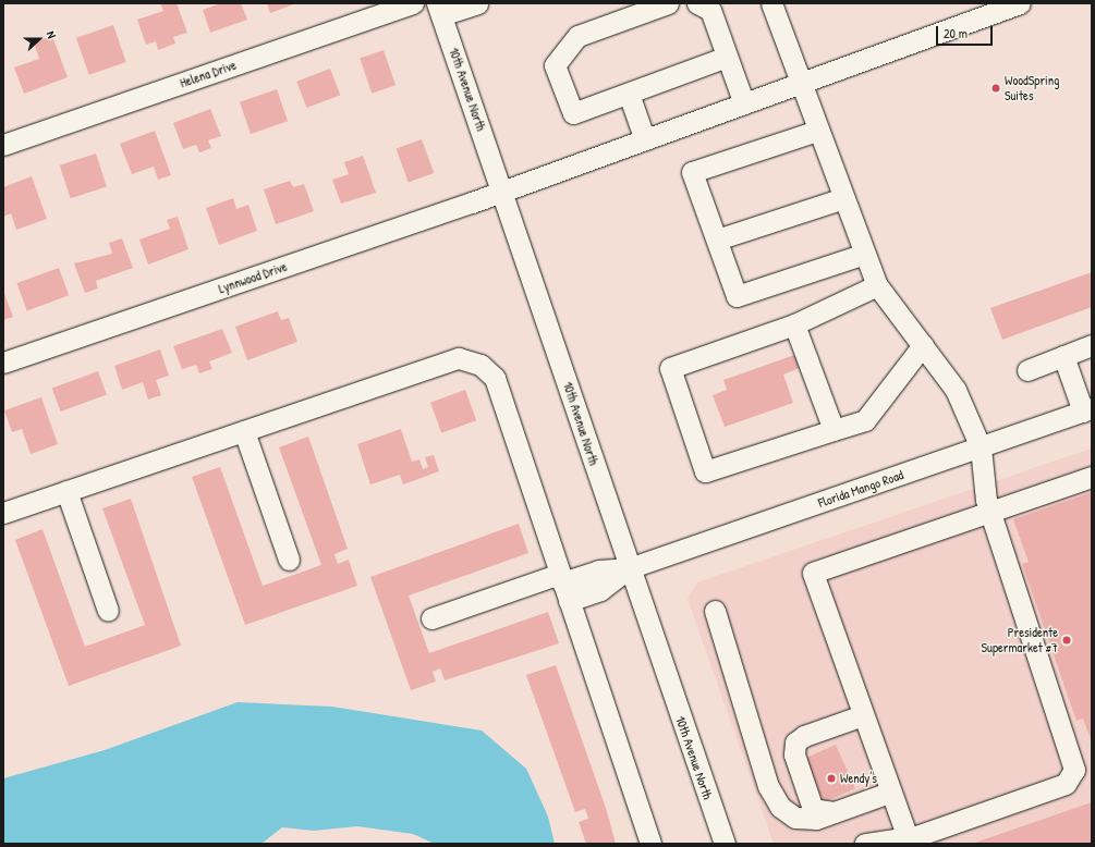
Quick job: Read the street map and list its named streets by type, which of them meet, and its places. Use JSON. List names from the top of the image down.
{
  "streets": {
    "street": [
      "Helena Drive",
      "10th Avenue North",
      "Lynnwood Drive",
      "Florida Mango Road"
    ]
  },
  "crossings": [
    ["10th Avenue North", "Lynnwood Drive"],
    ["10th Avenue North", "Florida Mango Road"]
  ],
  "places": ["WoodSpring Suites", "Presidente Supermarket #7", "Wendy's"],
  "scale_bar": "20 m",
  "north": "right"
}
